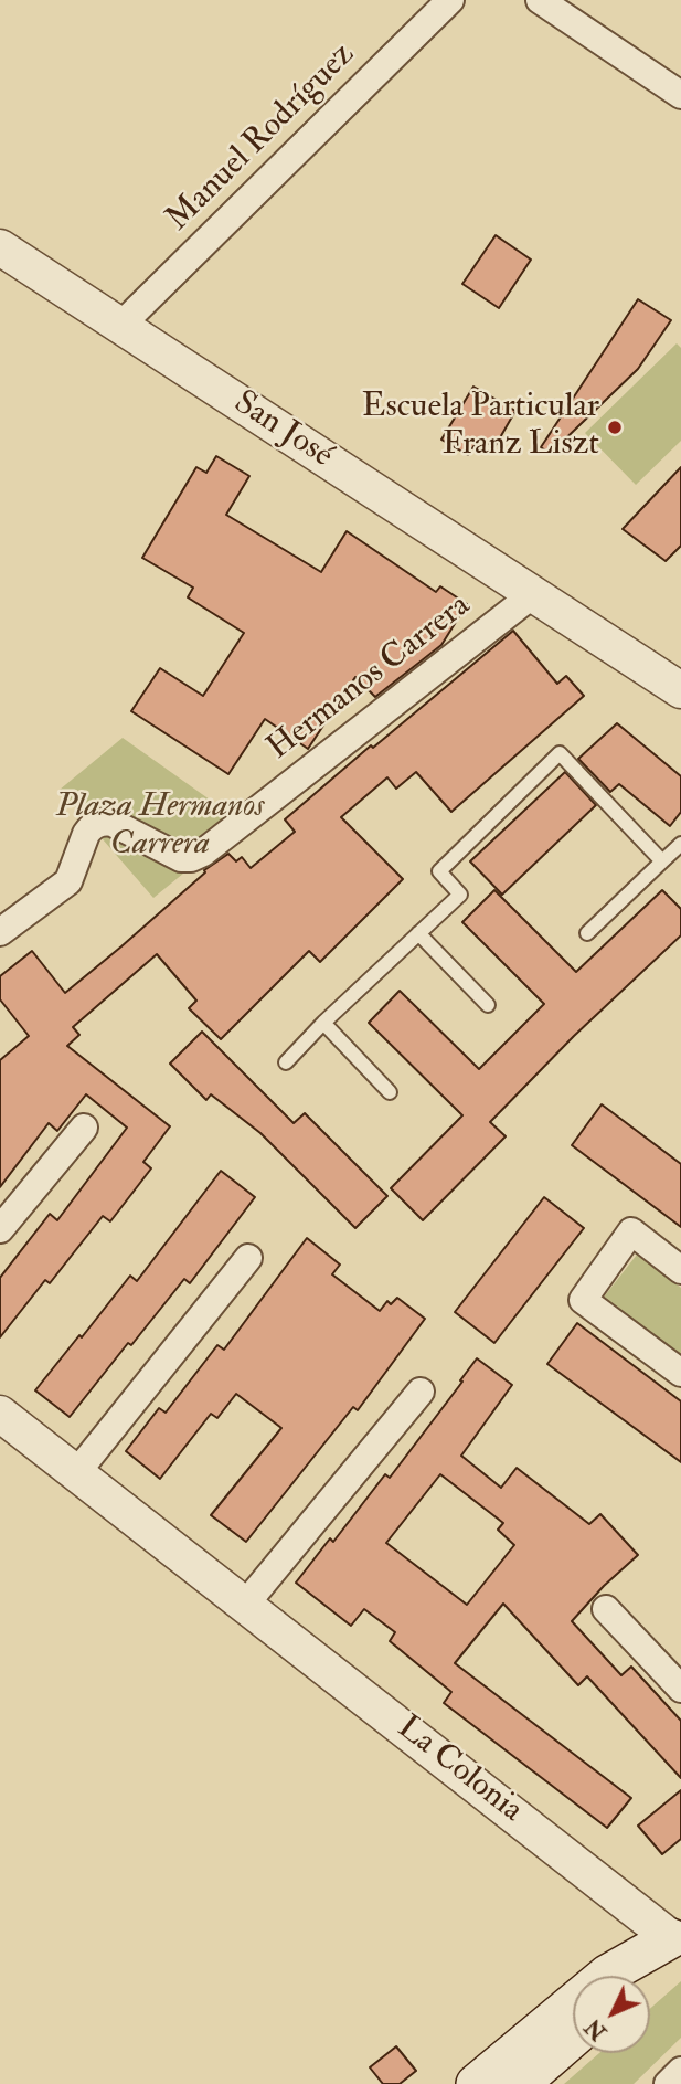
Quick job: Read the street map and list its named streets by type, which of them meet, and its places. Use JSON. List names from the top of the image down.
{
  "streets": {
    "street": [
      "Manuel Rodríguez",
      "San José",
      "Hermanos Carrera",
      "La Colonia"
    ]
  },
  "crossings": [
    ["Manuel Rodríguez", "San José"],
    ["San José", "Hermanos Carrera"]
  ],
  "parks": ["Plaza Hermanos Carrera"],
  "places": ["Escuela Particular Franz Liszt"],
  "north": "bottom left"
}
